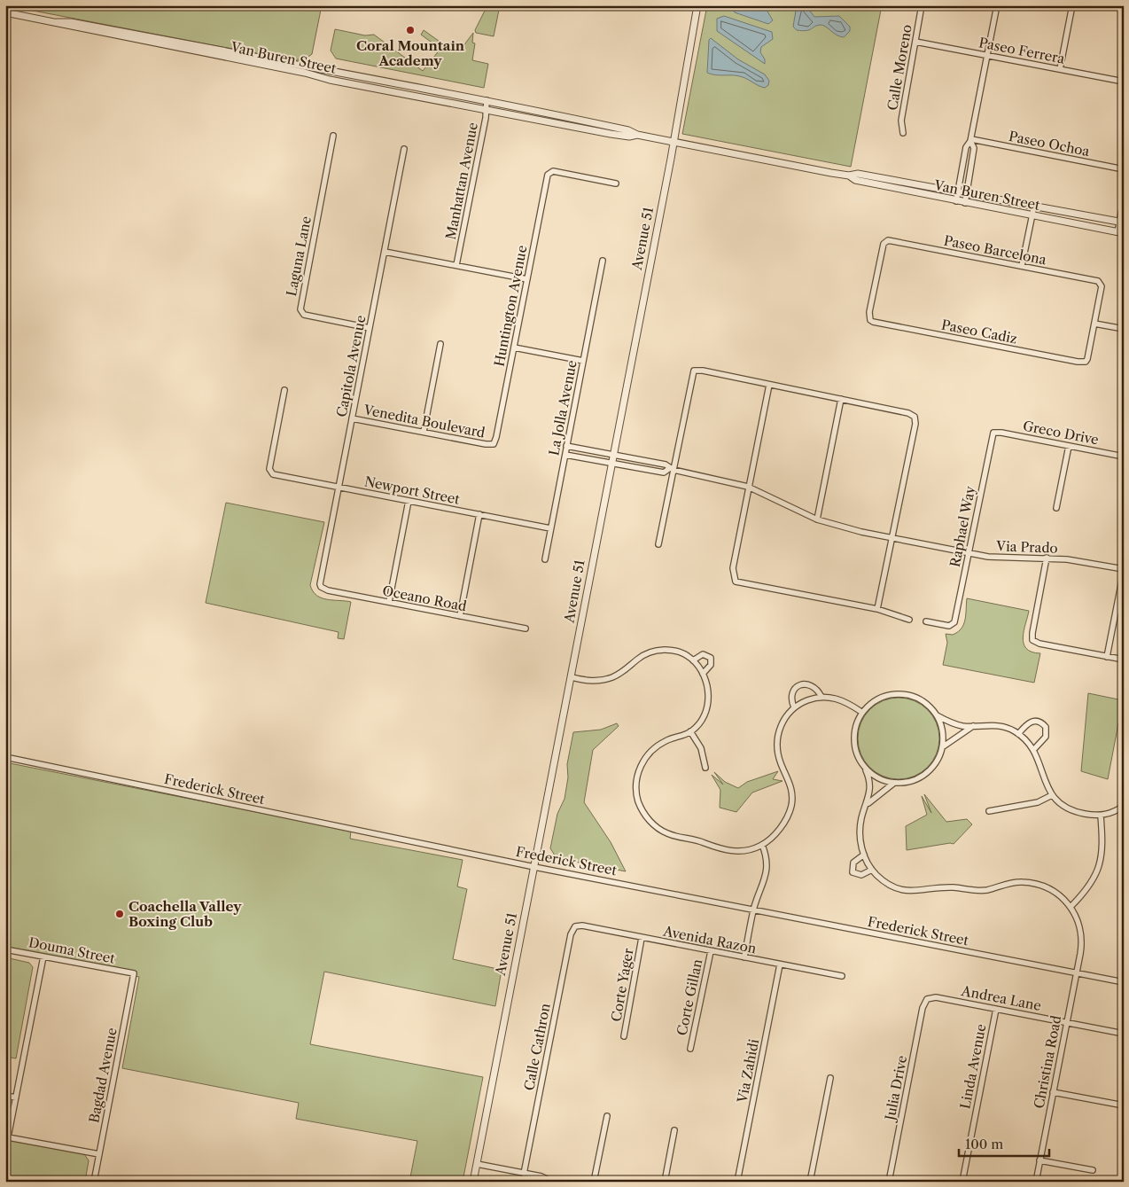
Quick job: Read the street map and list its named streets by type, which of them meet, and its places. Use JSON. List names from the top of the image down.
{
  "streets": {
    "street": [
      "Paseo Ferrera",
      "Van Buren Street",
      "Calle Moreno",
      "Paseo Ochoa",
      "Manhattan Avenue",
      "Avenue 51",
      "Paseo Barcelona",
      "Laguna Lane",
      "Huntington Avenue",
      "Paseo Cadiz",
      "Capitola Avenue",
      "La Jolla Avenue",
      "Venedita Boulevard",
      "Greco Drive",
      "Newport Street",
      "Raphael Way",
      "Via Prado",
      "Oceano Road",
      "Frederick Street",
      "Avenida Razon",
      "Douma Street",
      "Corte Yager",
      "Corte Gillan",
      "Andrea Lane",
      "Calle Cathron",
      "Christina Road",
      "Linda Avenue",
      "Via Zahidi",
      "Bagdad Avenue",
      "Julia Drive"
    ]
  },
  "crossings": [
    ["Paseo Ferrera", "Calle Moreno"],
    ["Van Buren Street", "Manhattan Avenue"],
    ["Van Buren Street", "Avenue 51"],
    ["Avenue 51", "Frederick Street"],
    ["Paseo Barcelona", "Paseo Cadiz"],
    ["Laguna Lane", "Capitola Avenue"],
    ["Huntington Avenue", "Venedita Boulevard"],
    ["Capitola Avenue", "Venedita Boulevard"],
    ["Capitola Avenue", "Newport Street"],
    ["Capitola Avenue", "Oceano Road"],
    ["La Jolla Avenue", "Newport Street"],
    ["Greco Drive", "Raphael Way"],
    ["Raphael Way", "Via Prado"],
    ["Frederick Street", "Christina Road"],
    ["Avenida Razon", "Corte Yager"],
    ["Avenida Razon", "Corte Gillan"],
    ["Avenida Razon", "Calle Cathron"],
    ["Avenida Razon", "Via Zahidi"],
    ["Douma Street", "Bagdad Avenue"],
    ["Andrea Lane", "Christina Road"],
    ["Andrea Lane", "Linda Avenue"],
    ["Andrea Lane", "Julia Drive"]
  ],
  "places": ["Coral Mountain Academy", "Coachella Valley Boxing Club"],
  "scale_bar": "100 m"
}
